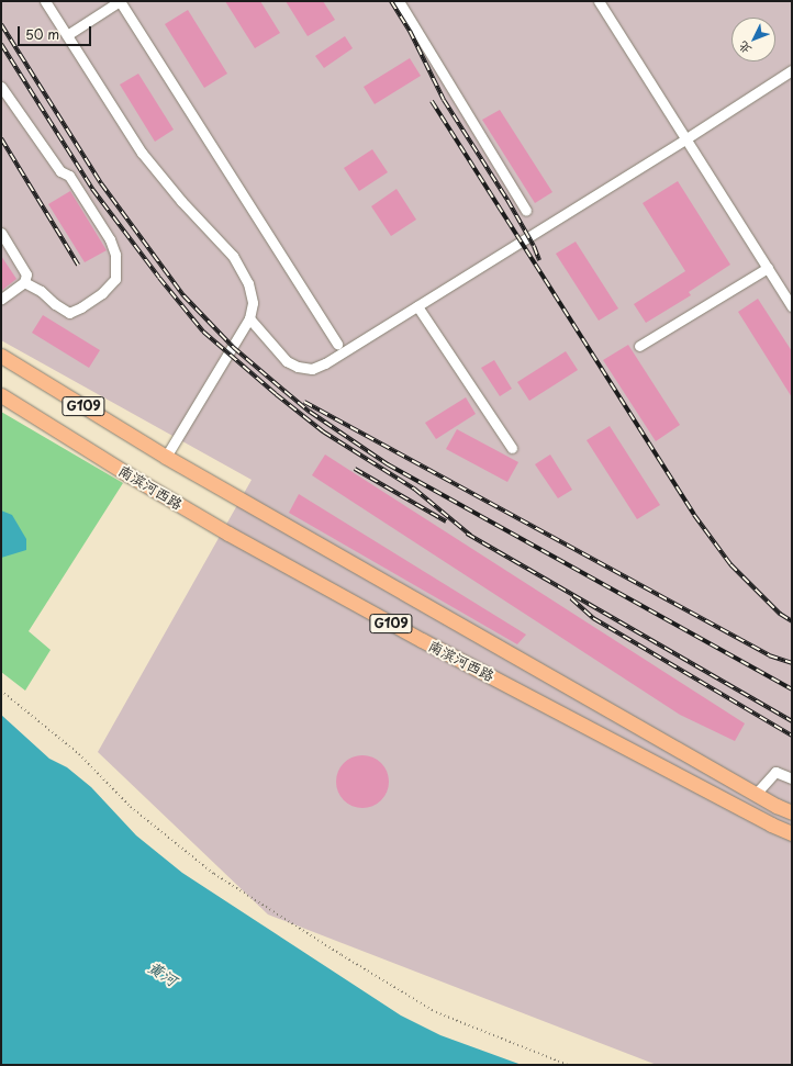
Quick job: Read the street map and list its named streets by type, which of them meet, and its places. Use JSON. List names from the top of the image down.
{
  "streets": {
    "highway": ["G109", "南滨河西路"]
  },
  "crossings": [
    ["G109", "南滨河西路"]
  ],
  "water": ["黄河"],
  "scale_bar": "50 m",
  "north": "bottom left"
}
